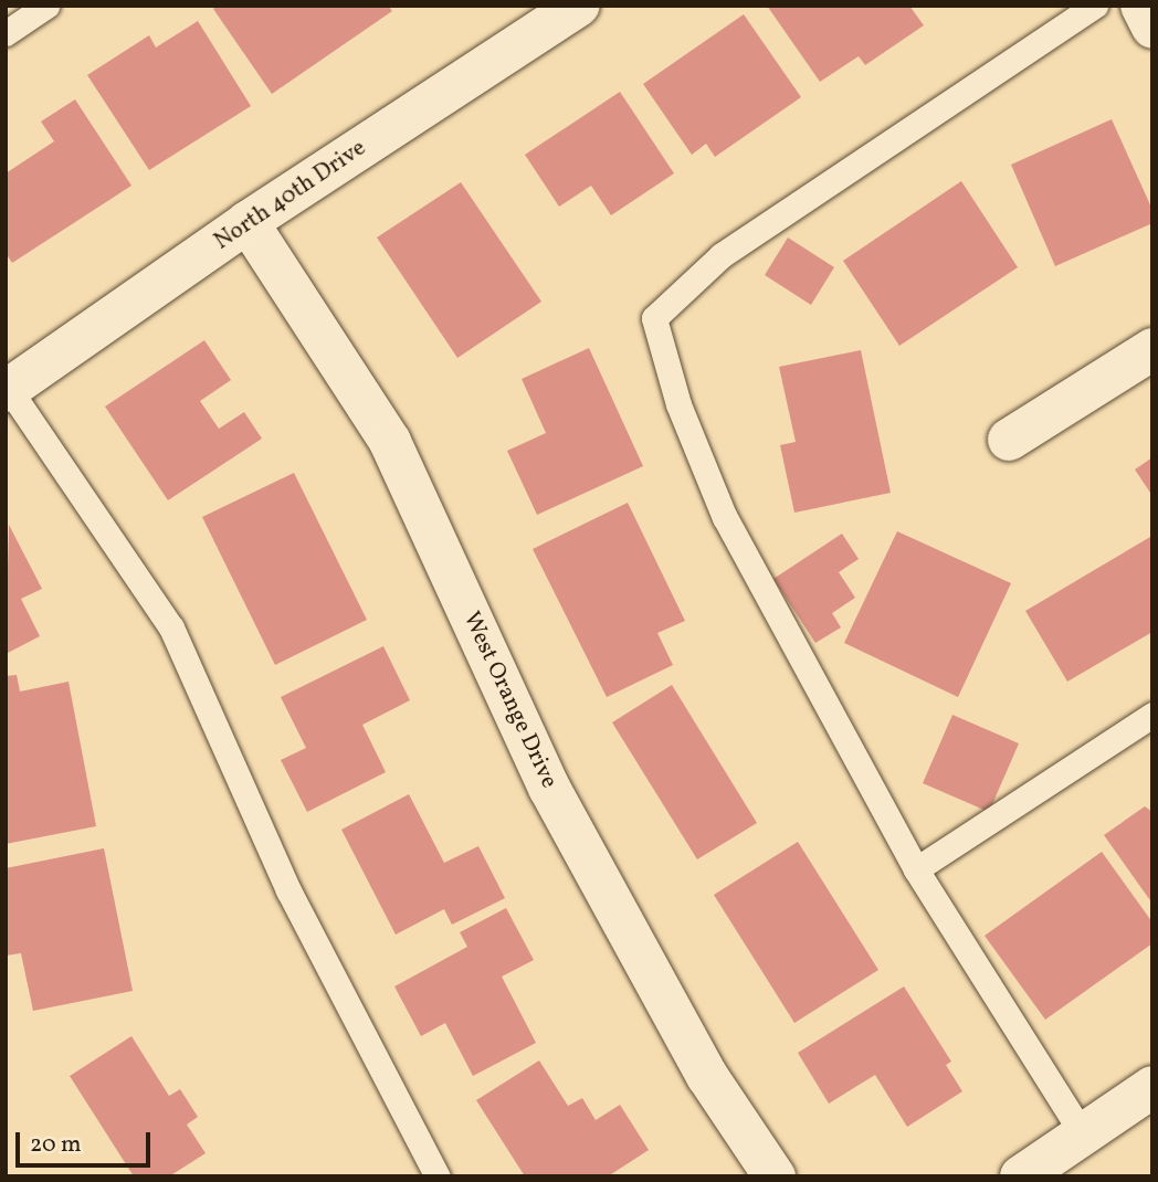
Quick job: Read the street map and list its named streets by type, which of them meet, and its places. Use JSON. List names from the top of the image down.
{
  "streets": {
    "street": ["North 40th Drive", "West Orange Drive"]
  },
  "crossings": [
    ["North 40th Drive", "West Orange Drive"]
  ],
  "scale_bar": "20 m"
}
